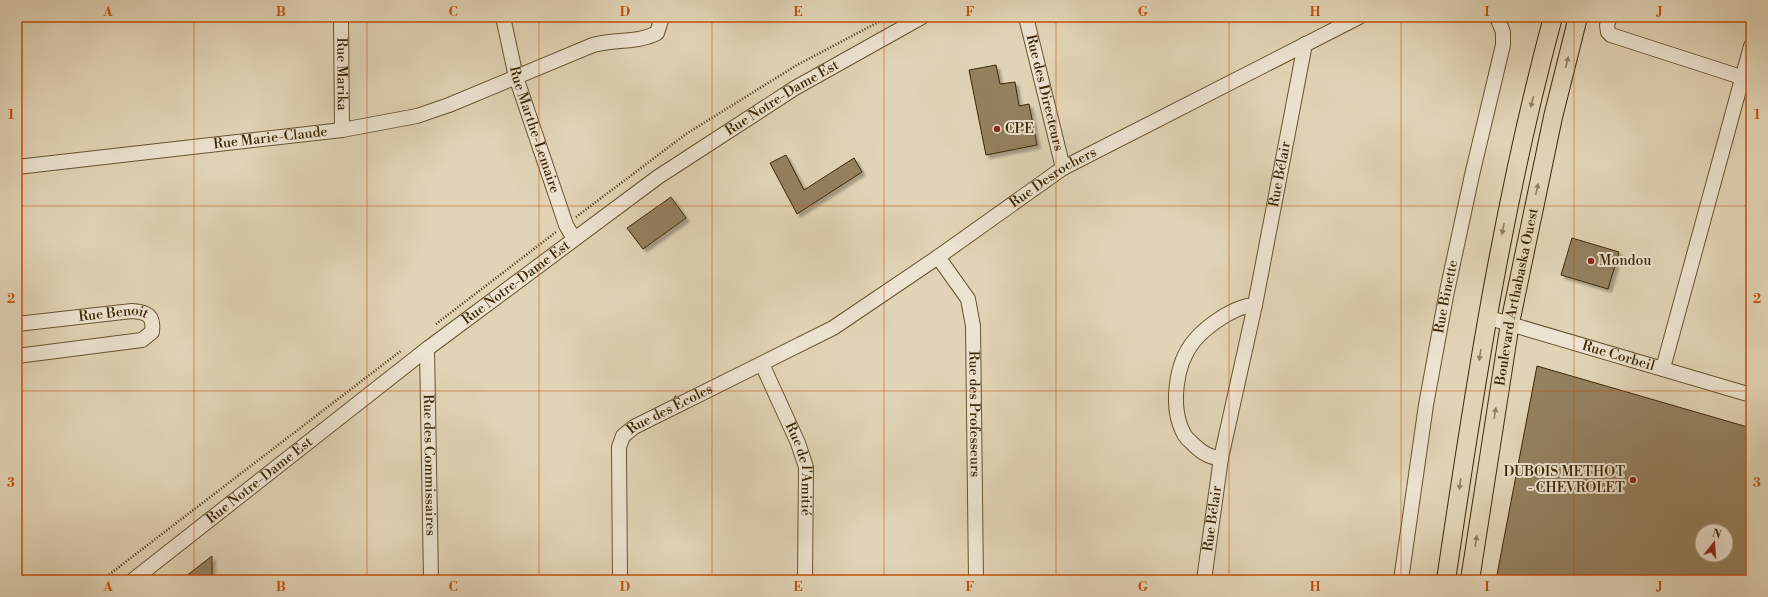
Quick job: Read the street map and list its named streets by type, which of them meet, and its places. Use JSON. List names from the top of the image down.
{
  "streets": {
    "main road": ["Boulevard Arthabaska Ouest"],
    "street": [
      "Rue Marika",
      "Rue des Directeurs",
      "Rue Notre-Dame Est",
      "Rue Marthe-Lemaire",
      "Rue Marie-Claude",
      "Rue Bélair",
      "Rue Desrochers",
      "Rue Binette",
      "Rue Benoit",
      "Rue Corbeil",
      "Rue des Écoles",
      "Rue des Professeurs",
      "Rue des Commissaires",
      "Rue de l'Amitié"
    ]
  },
  "crossings": [
    ["Rue Marika", "Rue Marie-Claude"],
    ["Rue des Directeurs", "Rue Desrochers"],
    ["Rue Notre-Dame Est", "Rue Marthe-Lemaire"],
    ["Rue Notre-Dame Est", "Rue des Commissaires"],
    ["Rue Marthe-Lemaire", "Rue Marie-Claude"],
    ["Rue Bélair", "Rue Desrochers"],
    ["Rue Desrochers", "Rue des Écoles"],
    ["Rue Desrochers", "Rue des Professeurs"],
    ["Rue Desrochers", "Rue de l'Amitié"],
    ["Boulevard Arthabaska Ouest", "Rue Corbeil"],
    ["Rue des Écoles", "Rue de l'Amitié"]
  ],
  "places": ["CPE", "Mondou", "DUBOIS METHOT - CHEVROLET"],
  "north": "top",
  "grid": {
    "columns": [
      "A",
      "B",
      "C",
      "D",
      "E",
      "F",
      "G",
      "H",
      "I",
      "J"
    ],
    "rows": ["1", "2", "3"]
  }
}
